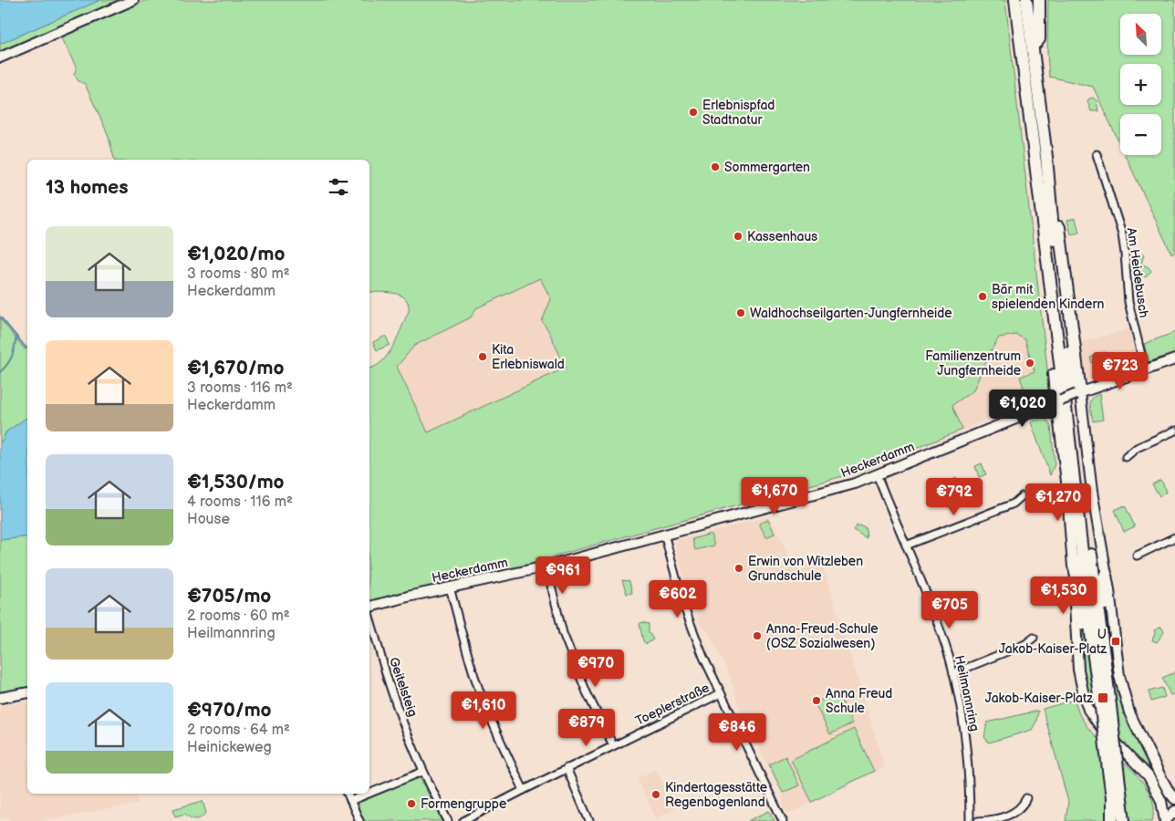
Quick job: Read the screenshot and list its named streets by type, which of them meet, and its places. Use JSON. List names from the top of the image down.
{
  "streets": {
    "main road": ["Heckerdamm"],
    "street": [
      "Am Heidebusch",
      "Geitelsteig",
      "Heilmannring",
      "Toeplerstraße"
    ]
  },
  "crossings": [
    ["Am Heidebusch", "Heckerdamm"],
    ["Heckerdamm", "Heilmannring"]
  ],
  "places": {
    "other": [
      "Erlebnispfad Stadtnatur",
      "Sommergarten",
      "Kassenhaus",
      "Bär mit spielenden Kindern",
      "Waldhochseilgarten-Jungfernheide",
      "Kita Erlebniswald",
      "Familienzentrum Jungfernheide",
      "Erwin von Witzleben Grundschule",
      "Anna-Freud-Schule (OSZ Sozialwesen)",
      "Anna Freud Schule",
      "Kindertagesstätte Regenbogenland",
      "Formengruppe"
    ],
    "transit": ["U Jakob-Kaiser-Platz", "Jakob-Kaiser-Platz"]
  },
  "north": "top left",
  "page": {
    "map_buttons": ["+", "−"],
    "heading": "13 homes",
    "list": [
      {
        "name": "€1,020/mo",
        "note": "3 rooms · 80 m² · Heckerdamm"
      },
      {
        "name": "€1,670/mo",
        "note": "3 rooms · 116 m² · Heckerdamm"
      },
      {
        "name": "€1,530/mo",
        "note": "4 rooms · 116 m² · House"
      },
      {
        "name": "€705/mo",
        "note": "2 rooms · 60 m² · Heilmannring"
      },
      {
        "name": "€970/mo",
        "note": "2 rooms · 64 m² · Heinickeweg"
      }
    ],
    "price": [
      "€723",
      "€1,020",
      "€1,670",
      "€792",
      "€1,270",
      "€961",
      "€1,530",
      "€602",
      "€705",
      "€970",
      "€1,610",
      "€879",
      "€846"
    ]
  }
}
